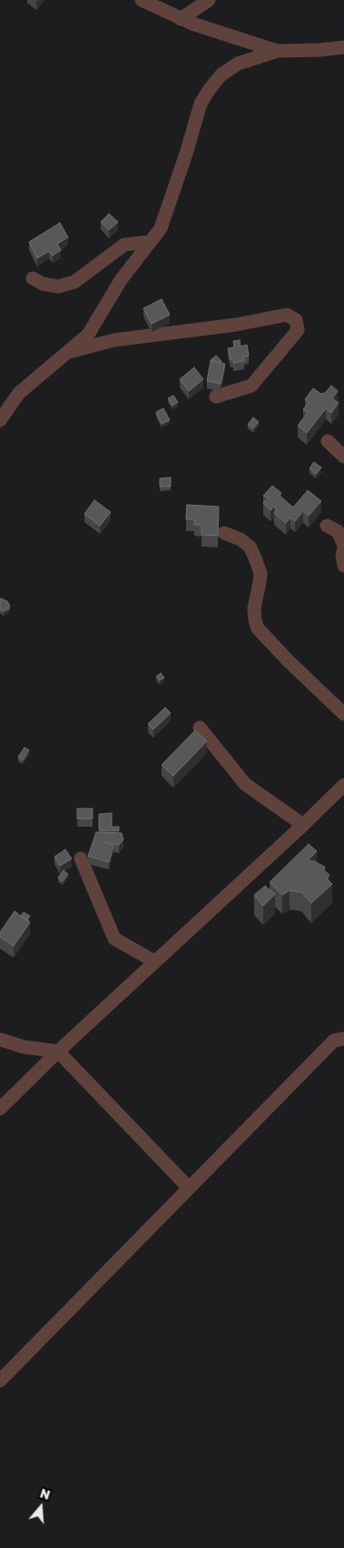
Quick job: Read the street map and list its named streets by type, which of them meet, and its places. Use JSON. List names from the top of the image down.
{
  "north": "top"
}
